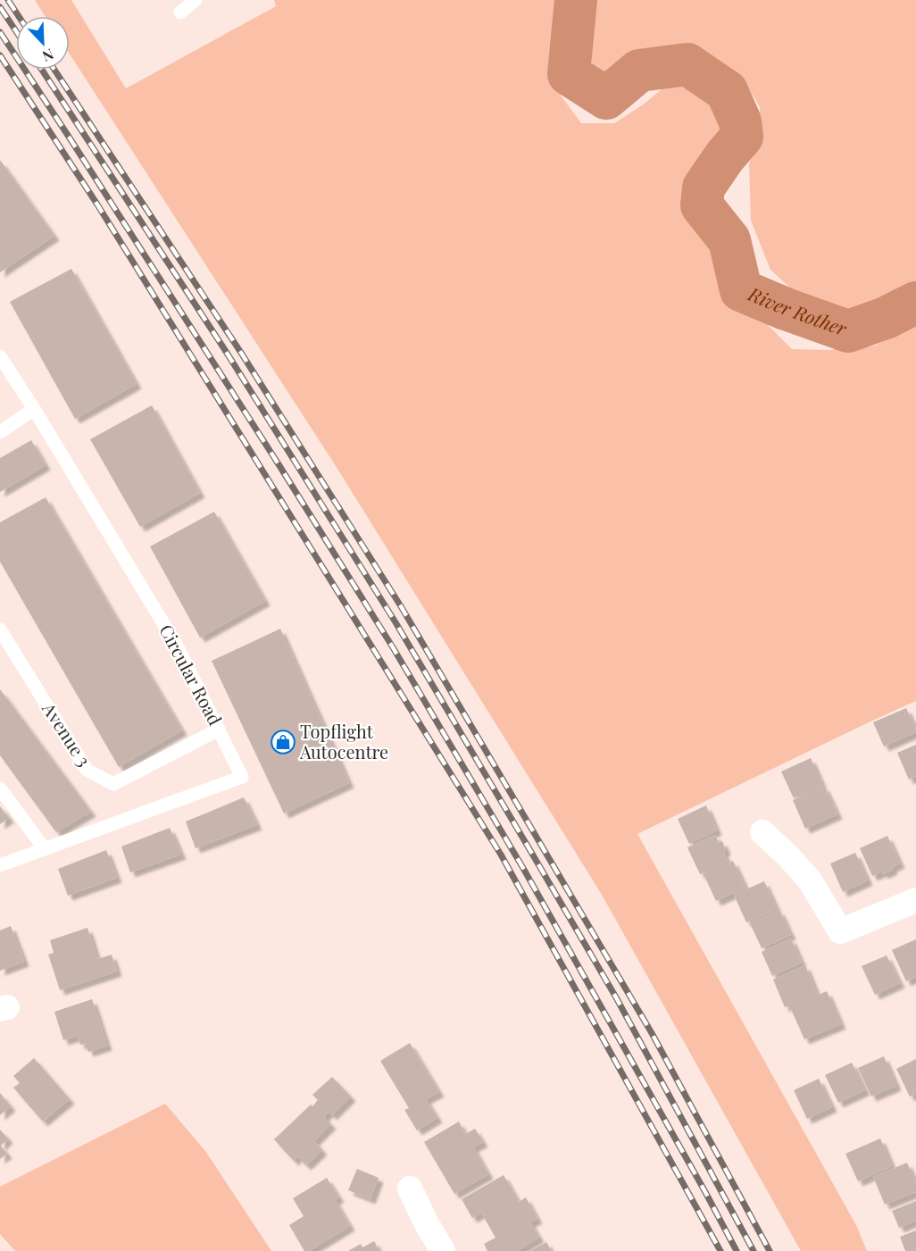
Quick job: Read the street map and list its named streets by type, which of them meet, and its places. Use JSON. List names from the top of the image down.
{
  "streets": {
    "lane": ["Circular Road", "Avenue 3"]
  },
  "crossings": [
    ["Circular Road", "Avenue 3"]
  ],
  "water": ["River Rother"],
  "places": {
    "shop": ["Topflight Autocentre"]
  },
  "north": "bottom right"
}
